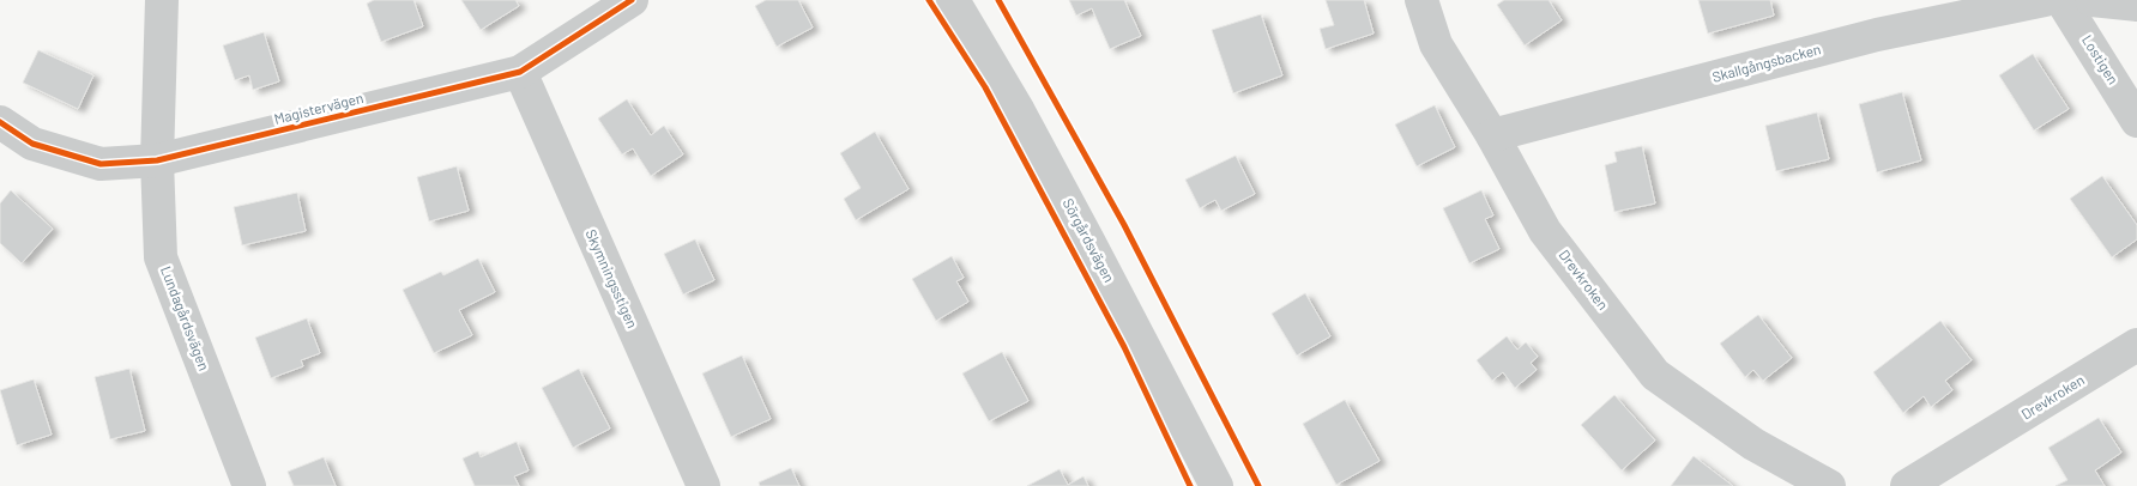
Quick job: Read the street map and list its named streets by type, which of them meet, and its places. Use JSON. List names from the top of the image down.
{
  "streets": {
    "street": [
      "Lostigen",
      "Skallgångsbacken",
      "Magistervägen",
      "Sörgårdsvägen",
      "Skymningsstigen",
      "Drevkroken",
      "Lundagårdsvägen"
    ]
  },
  "crossings": [
    ["Skallgångsbacken", "Drevkroken"],
    ["Magistervägen", "Skymningsstigen"],
    ["Magistervägen", "Lundagårdsvägen"]
  ]
}
